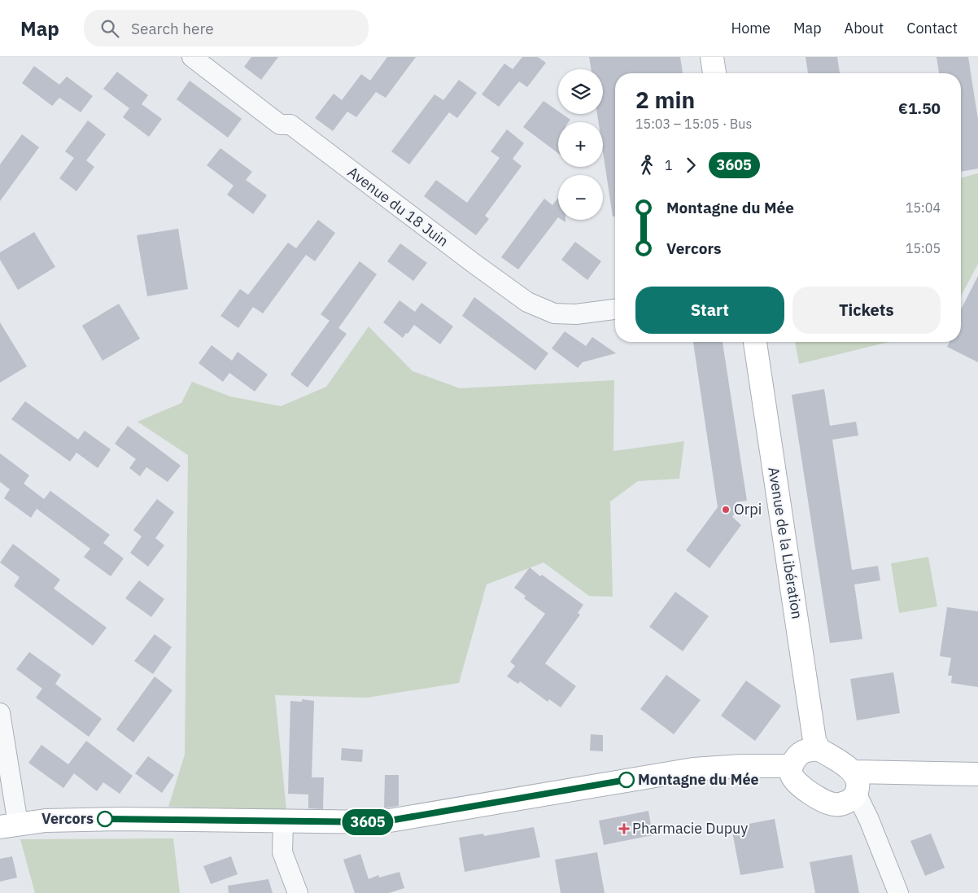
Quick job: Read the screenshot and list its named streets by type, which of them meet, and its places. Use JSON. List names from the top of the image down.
{
  "streets": {
    "street": ["Avenue du 18 Juin", "Avenue de la Libération"]
  },
  "places": {
    "other": ["Orpi", "Montagne du Mée", "Vercors"],
    "health": ["Pharmacie Dupuy"]
  },
  "lines": ["bus line 3605"],
  "page": {
    "header": "Map",
    "search": "Search here",
    "nav": [
      "Home",
      "Map",
      "About",
      "Contact"
    ],
    "on_map": "3605",
    "map_buttons": ["+", "−"],
    "heading": ["2 min", "15:03 – 15:05 · Bus", "€1.50"],
    "legs": ["1", "3605"],
    "list": [
      {
        "name": "Montagne du Mée",
        "value": "15:04"
      },
      {
        "name": "Vercors",
        "value": "15:05"
      }
    ],
    "buttons": ["Start", "Tickets"]
  }
}
